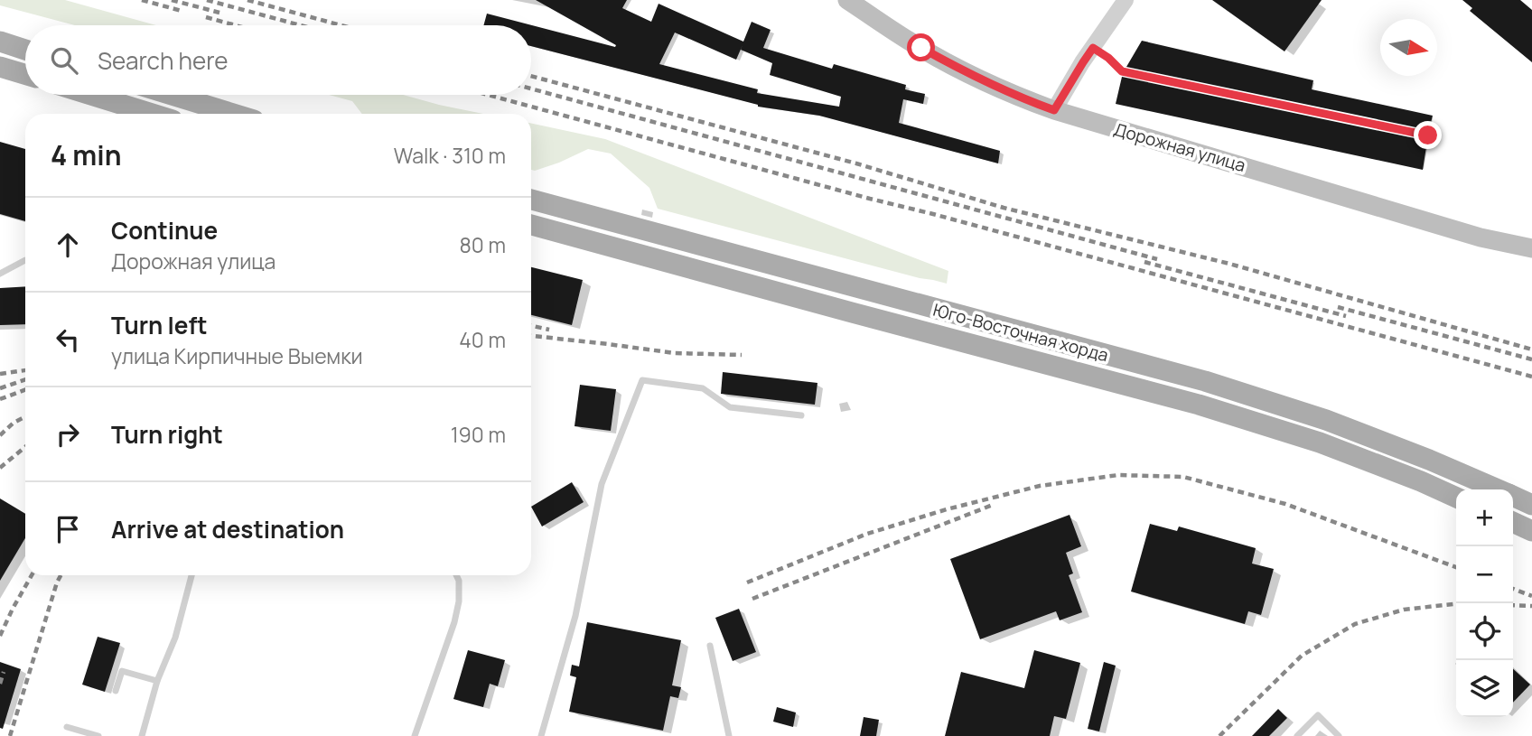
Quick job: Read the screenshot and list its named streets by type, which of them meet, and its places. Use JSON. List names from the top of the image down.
{
  "streets": {
    "main road": ["Дорожная улица", "Юго-Восточная хорда"]
  },
  "north": "right",
  "page": {
    "search": "Search here",
    "heading": ["4 min", "Walk · 310 m"],
    "list": [
      ["Continue", "Дорожная улица", "80 m"],
      ["Turn left", "улица Кирпичные Выемки", "40 m"],
      ["Turn right", "190 m"],
      "Arrive at destination"
    ],
    "map_buttons": ["+", "−"]
  }
}
